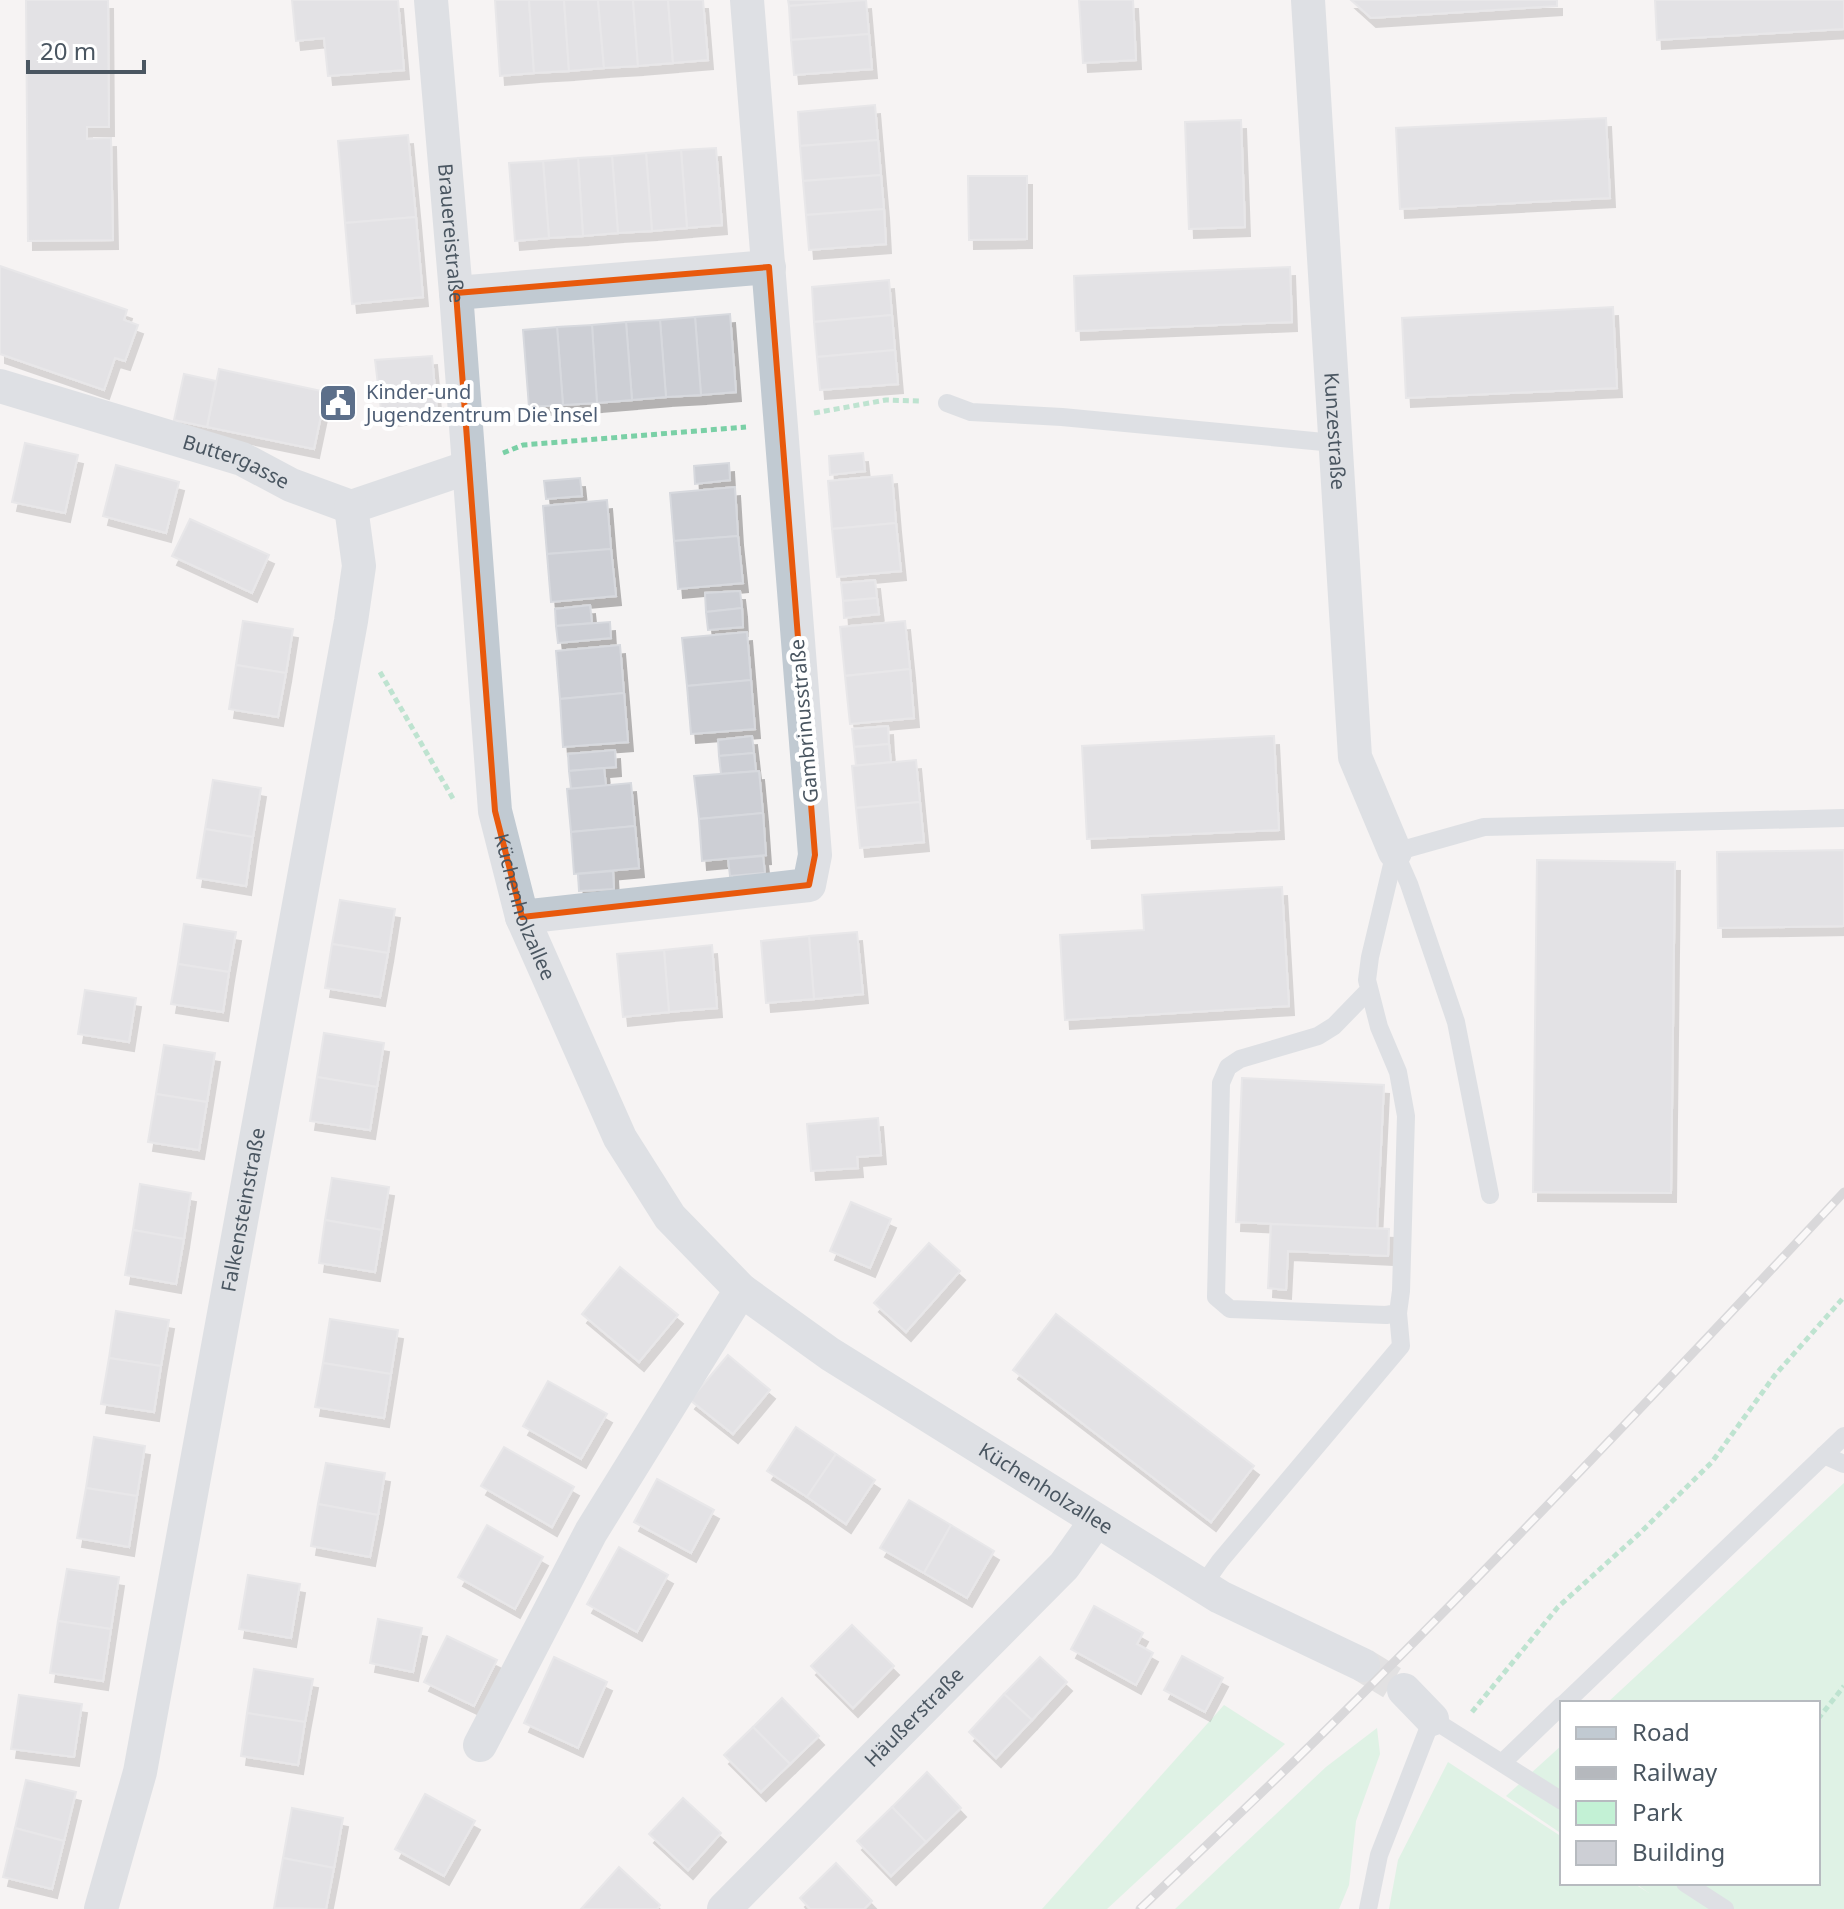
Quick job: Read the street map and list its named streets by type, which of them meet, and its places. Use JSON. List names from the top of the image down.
{
  "streets": {
    "street": [
      "Brauereistraße",
      "Kunzestraße",
      "Buttergasse",
      "Gambrinusstraße",
      "Küchenholzallee",
      "Falkensteinstraße",
      "Häußerstraße"
    ]
  },
  "crossings": [
    ["Brauereistraße", "Küchenholzallee"],
    ["Buttergasse", "Falkensteinstraße"],
    ["Gambrinusstraße", "Küchenholzallee"],
    ["Küchenholzallee", "Häußerstraße"]
  ],
  "places": {
    "public building": ["Kinder-und Jugendzentrum Die Insel"]
  },
  "legend": [
    "Road",
    "Railway",
    "Park",
    "Building"
  ],
  "scale_bar": "20 m"
}
